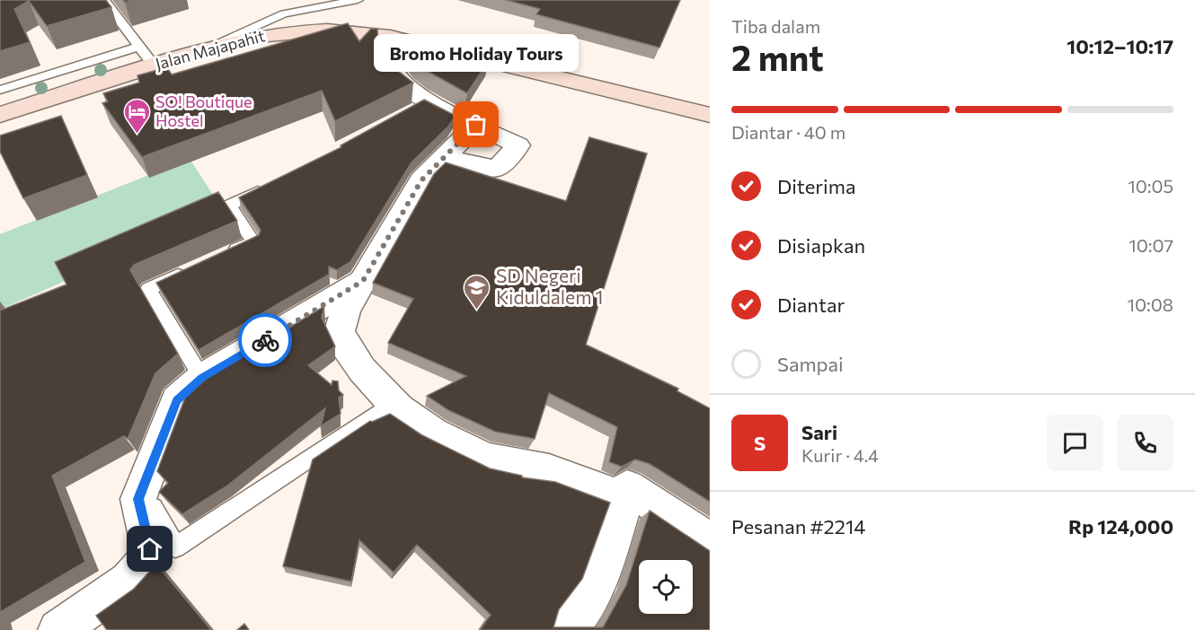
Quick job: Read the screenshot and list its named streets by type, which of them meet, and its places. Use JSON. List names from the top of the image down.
{
  "streets": {
    "street": ["Jalan Majapahit"]
  },
  "places": {
    "other": ["Bromo Holiday Tours"],
    "hotel": ["SO! Boutique Hostel"],
    "school or university": ["SD Negeri Kiduldalem 1"]
  },
  "page": {
    "heading": ["2 mnt", "Tiba dalam", "10:12–10:17"],
    "panel": [
      "Sari",
      "Kurir · 4.4",
      "Pesanan #2214",
      "Rp 124,000"
    ],
    "bubble": "Bromo Holiday Tours",
    "bar": "Diantar · 40 m",
    "list": [
      ["Diterima", "10:05"],
      ["Disiapkan", "10:07"],
      ["Diantar", "10:08"],
      "Sampai"
    ],
    "round": "S"
  }
}
